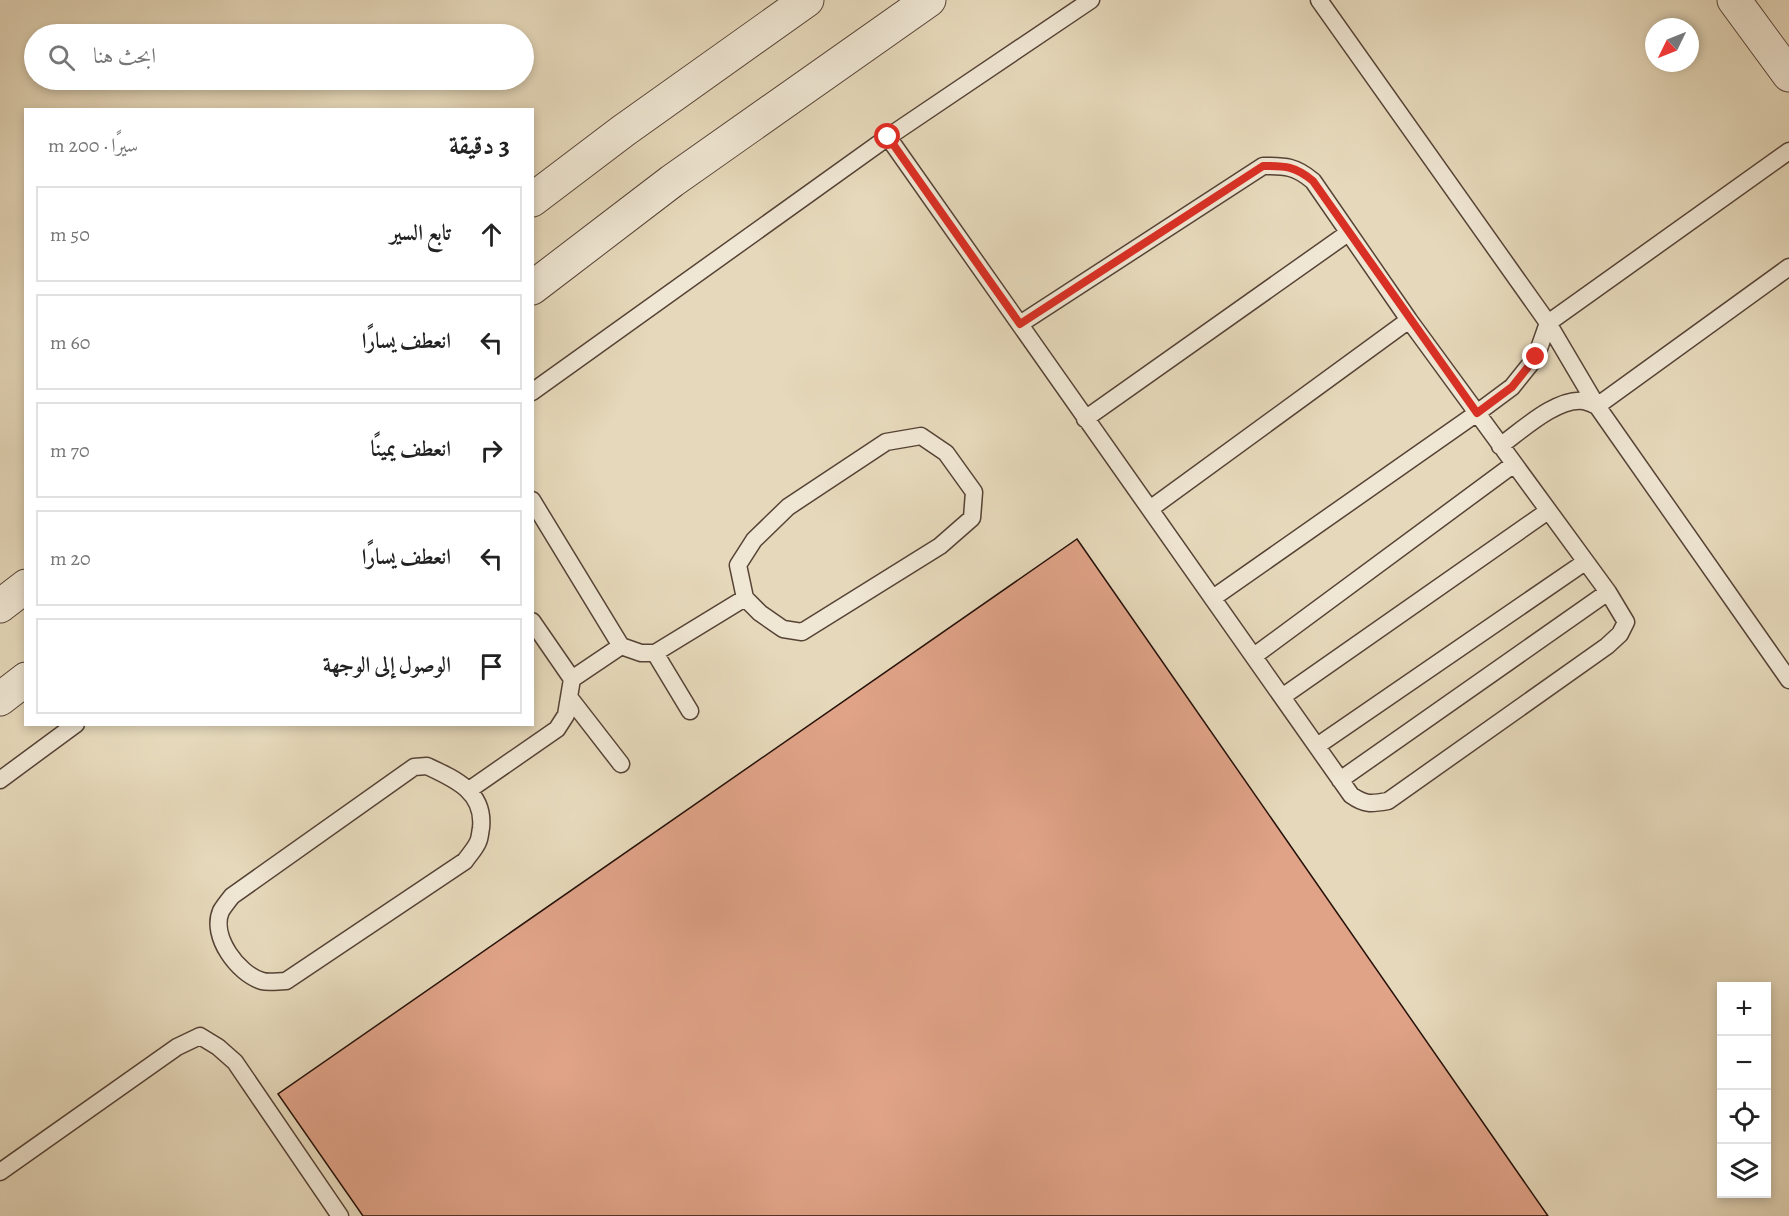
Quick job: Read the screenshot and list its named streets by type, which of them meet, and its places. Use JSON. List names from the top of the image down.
{
  "north": "bottom left",
  "page": {
    "search": "ابحث هنا",
    "heading": ["3 دقيقة", "سيرًا · 200 m"],
    "list": [
      ["تابع السير", "50 m"],
      ["انعطف يسارًا", "60 m"],
      ["انعطف يمينًا", "70 m"],
      ["انعطف يسارًا", "20 m"],
      "الوصول إلى الوجهة"
    ],
    "map_buttons": ["+", "−"]
  }
}
